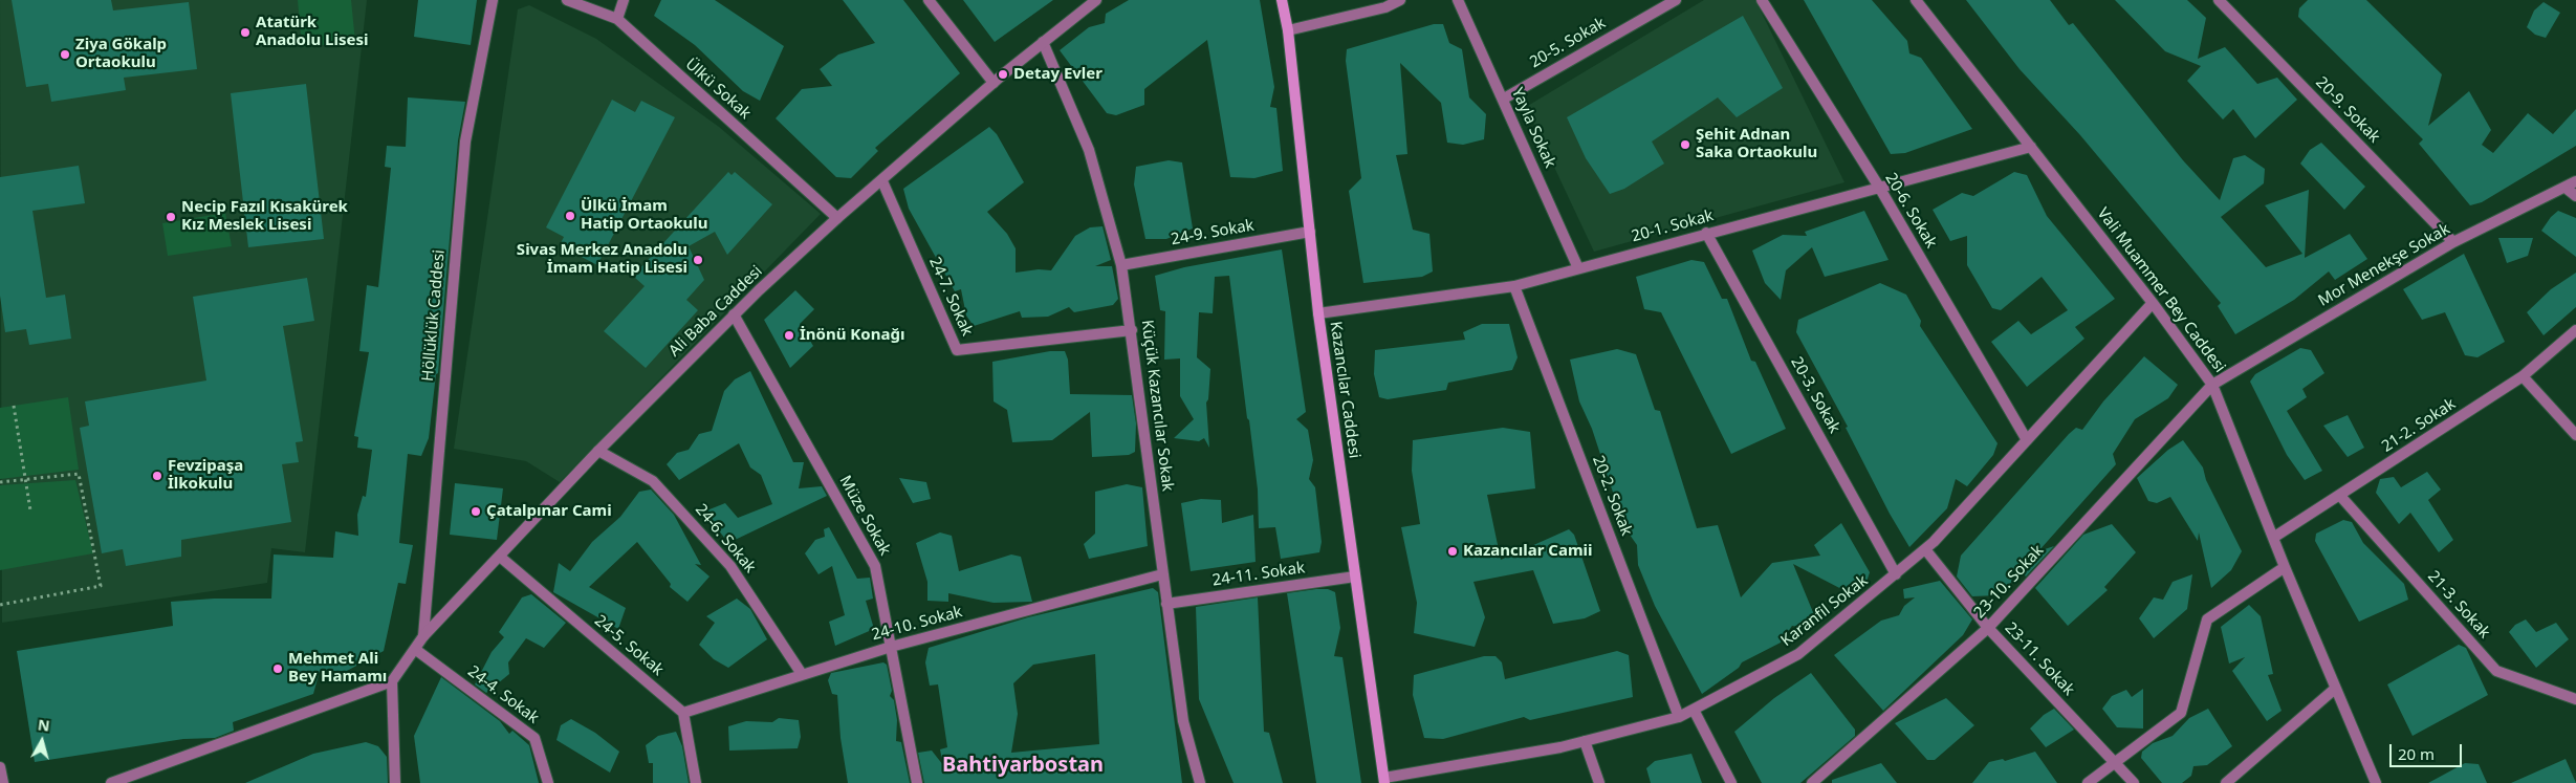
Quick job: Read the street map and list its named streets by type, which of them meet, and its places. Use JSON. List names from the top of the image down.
{
  "streets": {
    "main road": ["Kazancılar Caddesi"],
    "street": [
      "20-5. Sokak",
      "Ülkü Sokak",
      "20-9. Sokak",
      "Yayla Sokak",
      "20-6. Sokak",
      "20-1. Sokak",
      "24-9. Sokak",
      "Mor Menekşe Sokak",
      "Vali Muammer Bey Caddesi",
      "24-7. Sokak",
      "Ali Baba Caddesi",
      "Höllüklük Caddesi",
      "20-3. Sokak",
      "Küçük Kazancılar Sokak",
      "21-2. Sokak",
      "20-2. Sokak",
      "Müze Sokak",
      "24-6. Sokak",
      "24-11. Sokak",
      "23-10. Sokak",
      "21-3. Sokak",
      "Karanfil Sokak",
      "24-10. Sokak",
      "24-5. Sokak",
      "23-11. Sokak",
      "24-4. Sokak"
    ]
  },
  "crossings": [
    ["20-5. Sokak", "Yayla Sokak"],
    ["Ülkü Sokak", "Ali Baba Caddesi"],
    ["20-9. Sokak", "Mor Menekşe Sokak"],
    ["Yayla Sokak", "20-1. Sokak"],
    ["20-6. Sokak", "20-1. Sokak"],
    ["20-6. Sokak", "Karanfil Sokak"],
    ["20-1. Sokak", "Vali Muammer Bey Caddesi"],
    ["20-1. Sokak", "Kazancılar Caddesi"],
    ["20-1. Sokak", "20-3. Sokak"],
    ["20-1. Sokak", "20-2. Sokak"],
    ["24-9. Sokak", "Kazancılar Caddesi"],
    ["24-9. Sokak", "Küçük Kazancılar Sokak"],
    ["Mor Menekşe Sokak", "Vali Muammer Bey Caddesi"],
    ["Mor Menekşe Sokak", "23-10. Sokak"],
    ["Vali Muammer Bey Caddesi", "21-2. Sokak"],
    ["Vali Muammer Bey Caddesi", "23-10. Sokak"],
    ["Vali Muammer Bey Caddesi", "Karanfil Sokak"],
    ["24-7. Sokak", "Ali Baba Caddesi"],
    ["24-7. Sokak", "Küçük Kazancılar Sokak"],
    ["Ali Baba Caddesi", "Höllüklük Caddesi"],
    ["Ali Baba Caddesi", "Küçük Kazancılar Sokak"],
    ["Ali Baba Caddesi", "Müze Sokak"],
    ["Ali Baba Caddesi", "24-6. Sokak"],
    ["Ali Baba Caddesi", "24-5. Sokak"],
    ["Ali Baba Caddesi", "24-4. Sokak"],
    ["Kazancılar Caddesi", "24-11. Sokak"],
    ["Kazancılar Caddesi", "Karanfil Sokak"],
    ["20-3. Sokak", "Karanfil Sokak"],
    ["Küçük Kazancılar Sokak", "24-11. Sokak"],
    ["Küçük Kazancılar Sokak", "24-10. Sokak"],
    ["21-2. Sokak", "21-3. Sokak"],
    ["20-2. Sokak", "Karanfil Sokak"],
    ["Müze Sokak", "24-10. Sokak"],
    ["24-6. Sokak", "24-10. Sokak"],
    ["23-10. Sokak", "23-11. Sokak"],
    ["Karanfil Sokak", "23-11. Sokak"],
    ["24-10. Sokak", "24-5. Sokak"]
  ],
  "districts": ["Bahtiyarbostan"],
  "places": [
    "Atatürk Anadolu Lisesi",
    "Ziya Gökalp Ortaokulu",
    "Detay Evler",
    "Şehit Adnan Saka Ortaokulu",
    "Ülkü İmam Hatip Ortaokulu",
    "Necip Fazıl Kısakürek Kız Meslek Lisesi",
    "Sivas Merkez Anadolu İmam Hatip Lisesi",
    "İnönü Konağı",
    "Fevzipaşa İlkokulu",
    "Çatalpınar Cami",
    "Kazancılar Camii",
    "Mehmet Ali Bey Hamamı"
  ],
  "scale_bar": "20 m",
  "north": "top"
}
